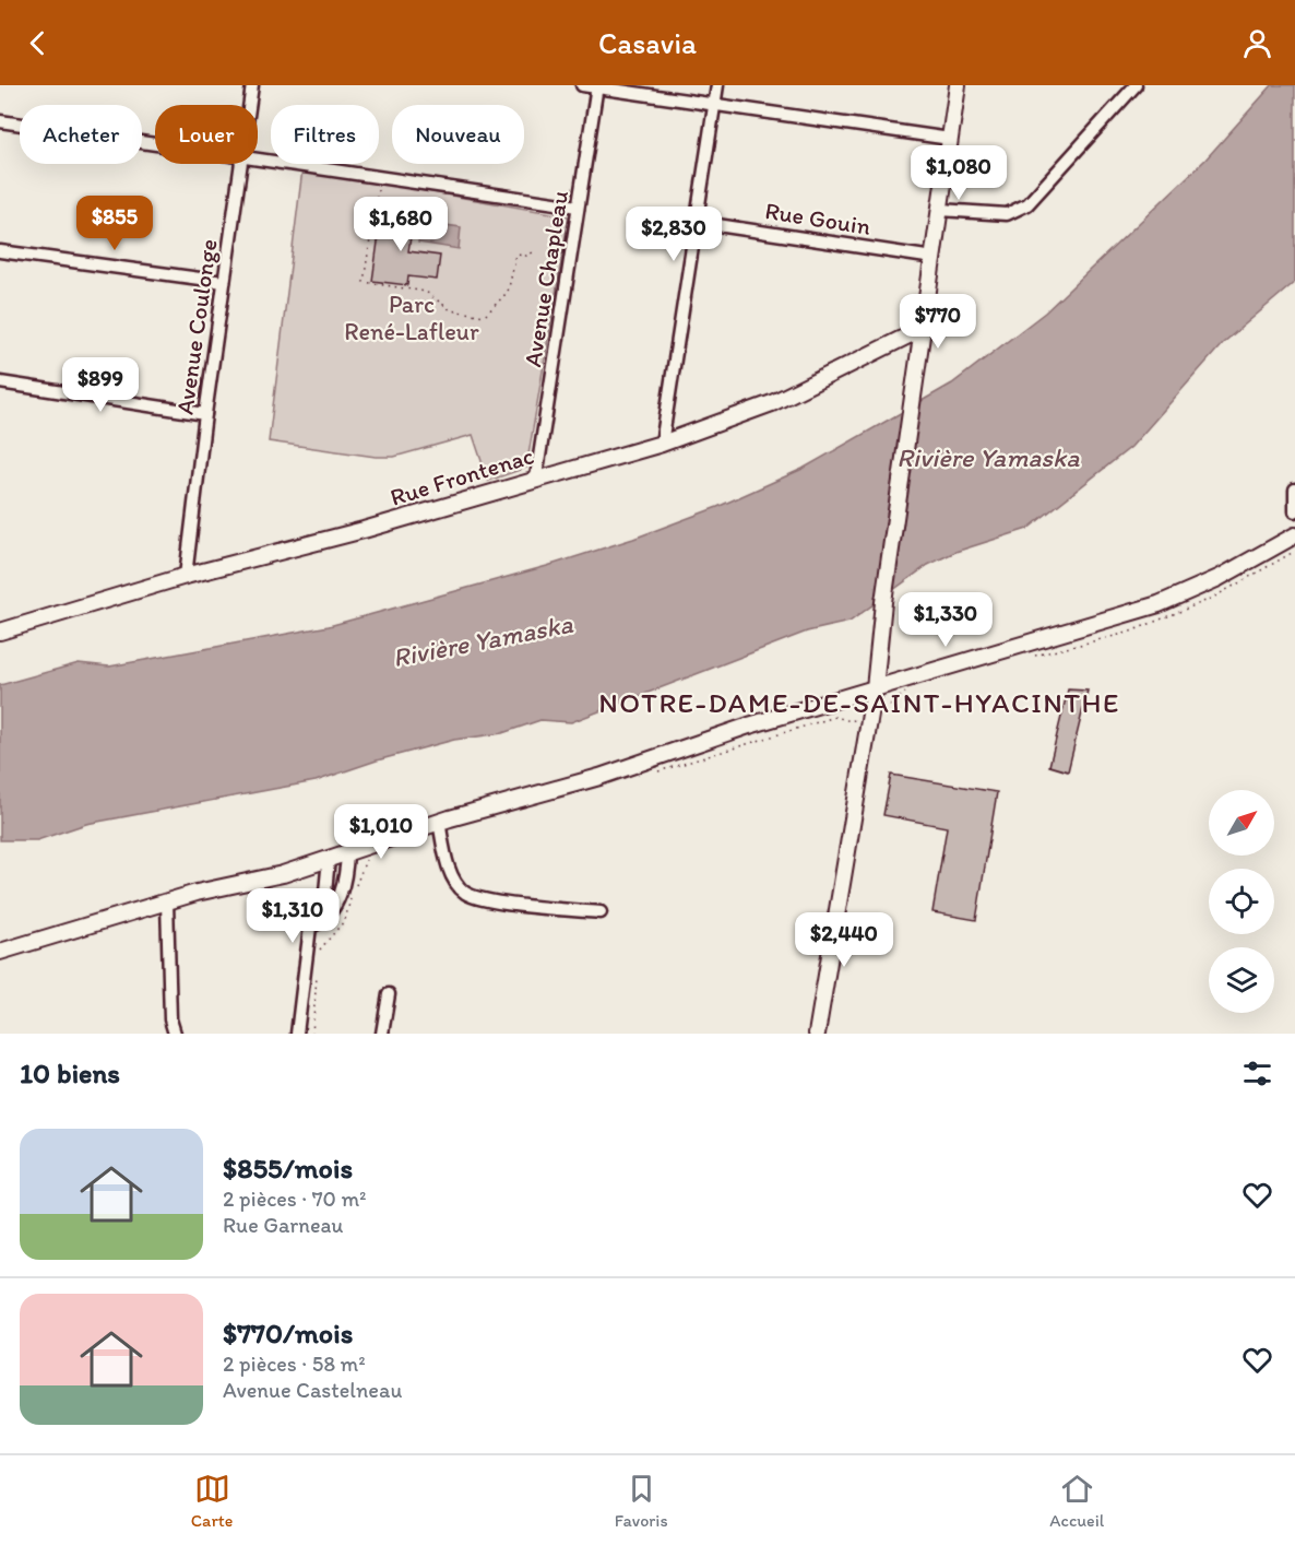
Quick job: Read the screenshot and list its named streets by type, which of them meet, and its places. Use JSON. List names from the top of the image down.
{
  "streets": {
    "main road": ["Rue Frontenac"],
    "street": ["Rue Gouin", "Avenue Chapleau", "Avenue Coulonge"]
  },
  "crossings": [
    ["Avenue Chapleau", "Rue Frontenac"],
    ["Avenue Coulonge", "Rue Frontenac"]
  ],
  "districts": ["NOTRE-DAME-DE-SAINT-HYACINTHE"],
  "water": ["Rivière Yamaska"],
  "parks": ["Parc René-Lafleur"],
  "north": "top right",
  "page": {
    "header": "Casavia",
    "chip": [
      "Acheter",
      "Louer",
      "Filtres",
      "Nouveau"
    ],
    "price": [
      "$1,080",
      "$855",
      "$1,680",
      "$2,830",
      "$770",
      "$899",
      "$1,330",
      "$1,010",
      "$1,310",
      "$2,440"
    ],
    "heading": "10 biens",
    "list": [
      {
        "name": "$855/mois",
        "note": "2 pièces · 70 m² · Rue Garneau"
      },
      {
        "name": "$770/mois",
        "note": "2 pièces · 58 m² · Avenue Castelneau"
      }
    ],
    "tabs": ["Carte", "Favoris", "Accueil"]
  }
}
